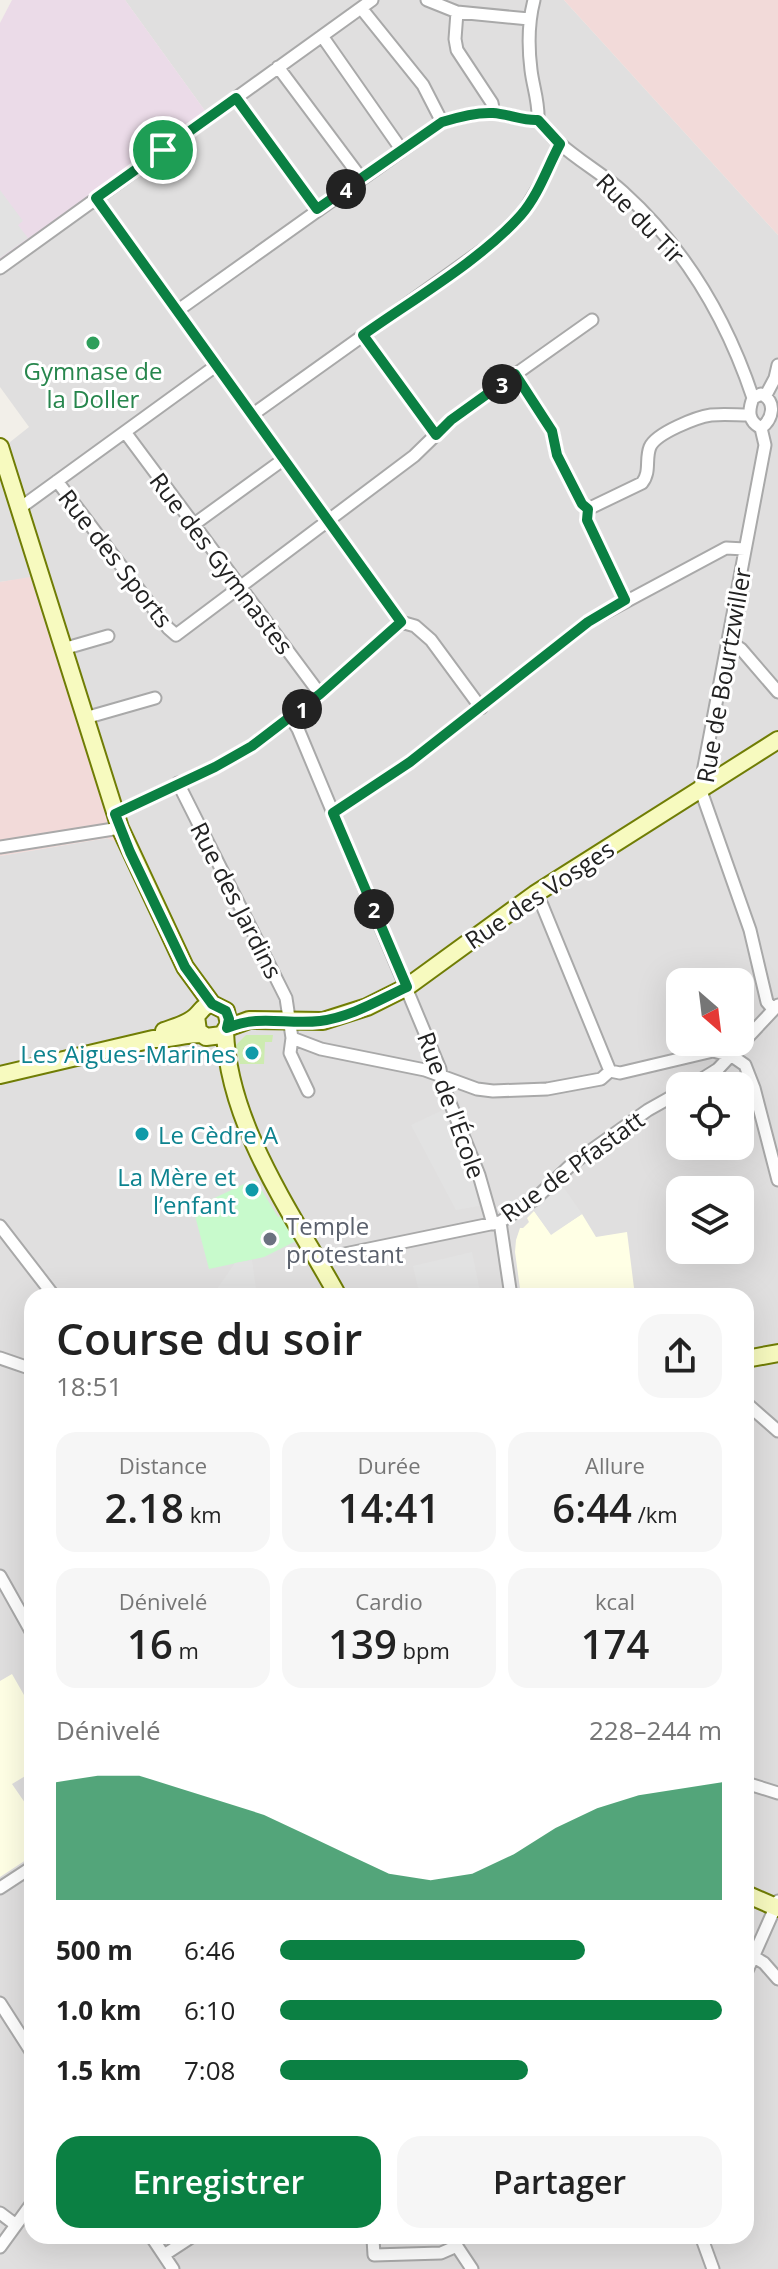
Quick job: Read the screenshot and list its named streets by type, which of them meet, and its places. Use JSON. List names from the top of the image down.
{
  "streets": {
    "main road": ["Rue des Vosges"],
    "street": [
      "Rue du Tir",
      "Rue des Sports",
      "Rue des Gymnastes",
      "Rue de Bourtzwiller",
      "Rue des Jardins",
      "Rue de l'École",
      "Rue de Pfastatt"
    ]
  },
  "crossings": [
    ["Rue du Tir", "Rue de Bourtzwiller"],
    ["Rue des Sports", "Rue des Gymnastes"],
    ["Rue de Bourtzwiller", "Rue des Vosges"],
    ["Rue des Vosges", "Rue des Jardins"],
    ["Rue des Vosges", "Rue de l'École"],
    ["Rue de l'École", "Rue de Pfastatt"]
  ],
  "places": [
    "Gymnase de la Doller",
    "Les Aigues-Marines",
    "Le Cèdre A",
    "La Mère et l’enfant",
    "Temple protestant"
  ],
  "north": "bottom right",
  "page": {
    "pins": [
      "4",
      "3",
      "1",
      "2"
    ],
    "heading": ["Course du soir", "18:51"],
    "stats": [
      ["Distance", "2.18 km"],
      ["Durée", "14:41"],
      ["Allure", "6:44 /km"],
      ["Dénivelé", "16 m"],
      ["Cardio", "139 bpm"],
      ["kcal", "174"]
    ],
    "chart": ["Dénivelé", "228–244 m"],
    "list": [
      {
        "name": "500 m",
        "note": "6:46"
      },
      {
        "name": "1.0 km",
        "note": "6:10"
      },
      {
        "name": "1.5 km",
        "note": "7:08"
      }
    ],
    "buttons": ["Enregistrer", "Partager"]
  }
}
